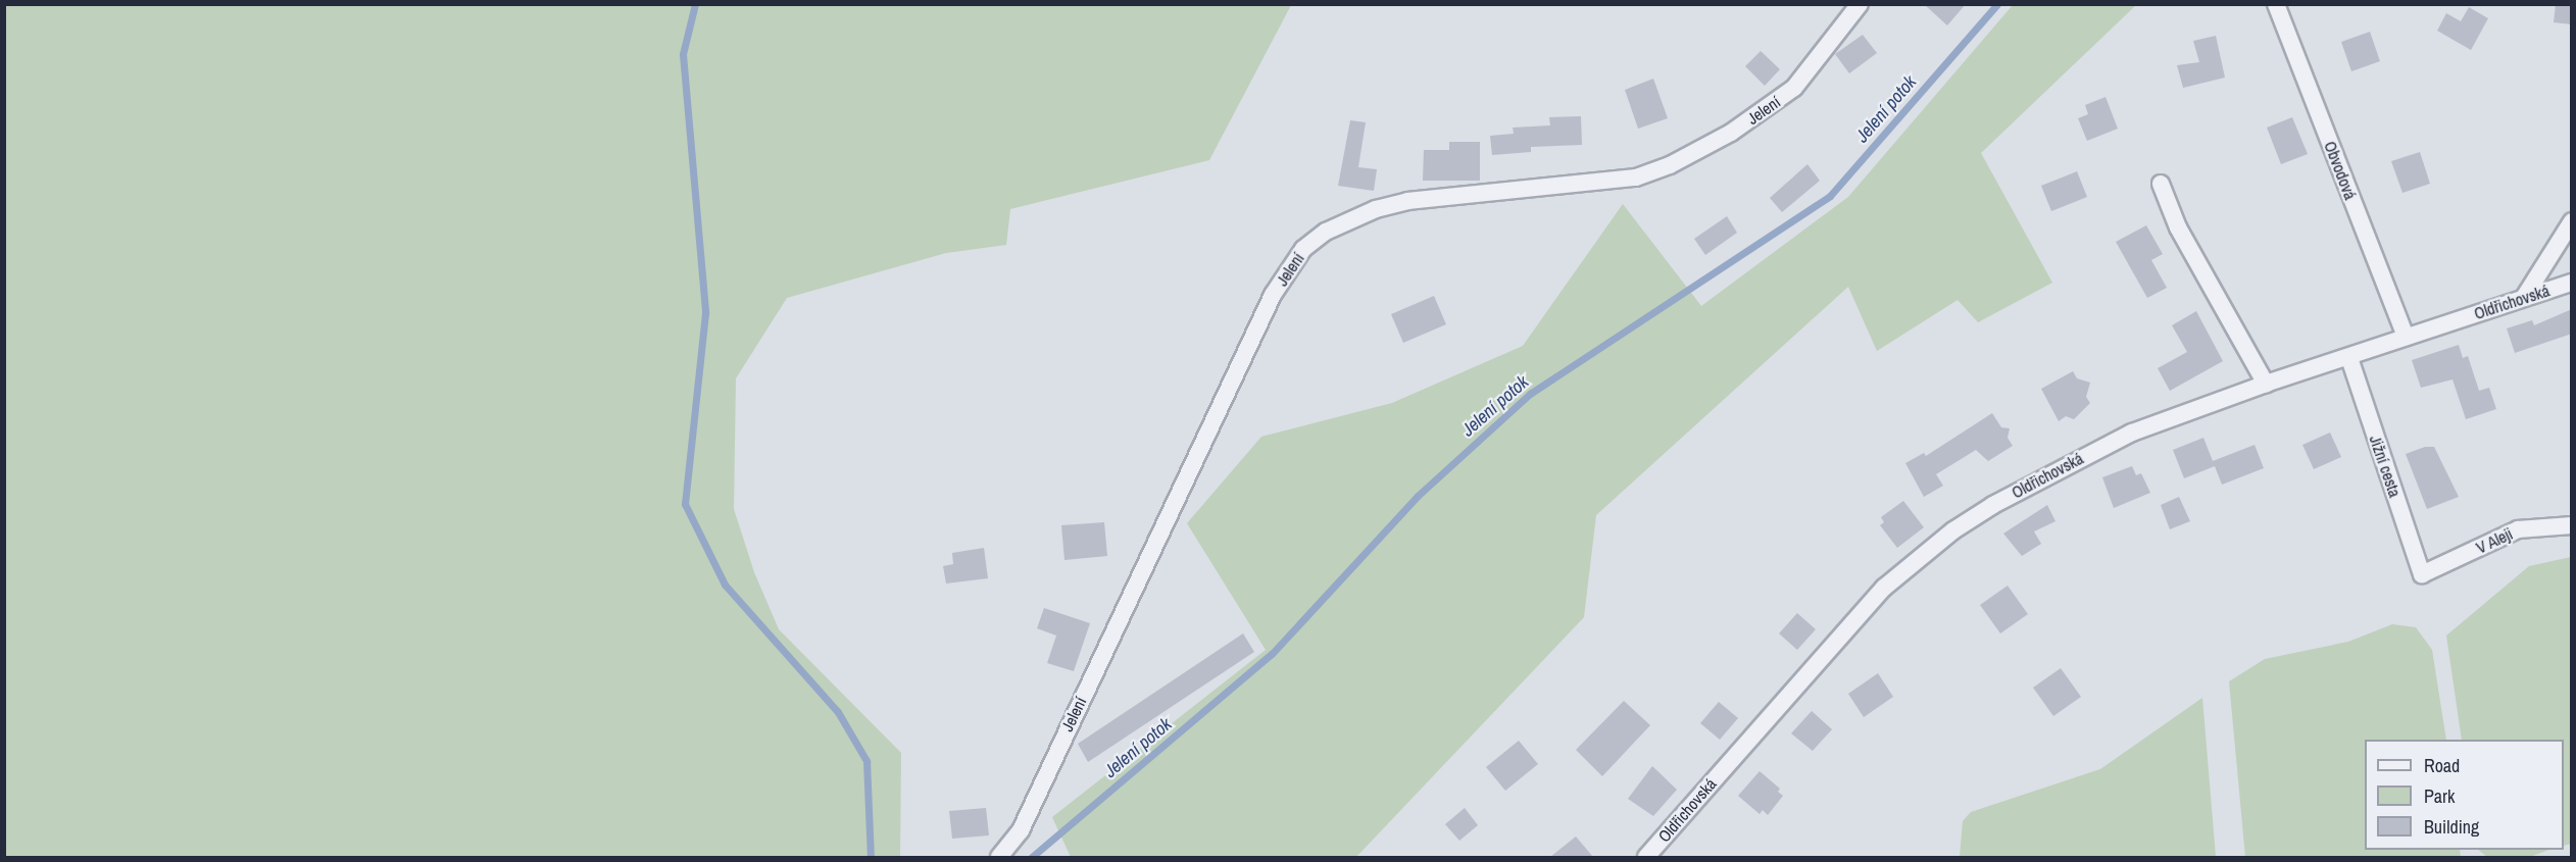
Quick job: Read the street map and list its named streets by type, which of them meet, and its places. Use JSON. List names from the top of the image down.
{
  "streets": {
    "street": [
      "Jelení",
      "Obvodová",
      "Oldřichovská",
      "Jižní cesta",
      "V Aleji"
    ]
  },
  "crossings": [
    ["Obvodová", "Oldřichovská"],
    ["Oldřichovská", "Jižní cesta"],
    ["Jižní cesta", "V Aleji"]
  ],
  "water": ["Jelení potok"],
  "legend": ["Road", "Park", "Building"]
}
